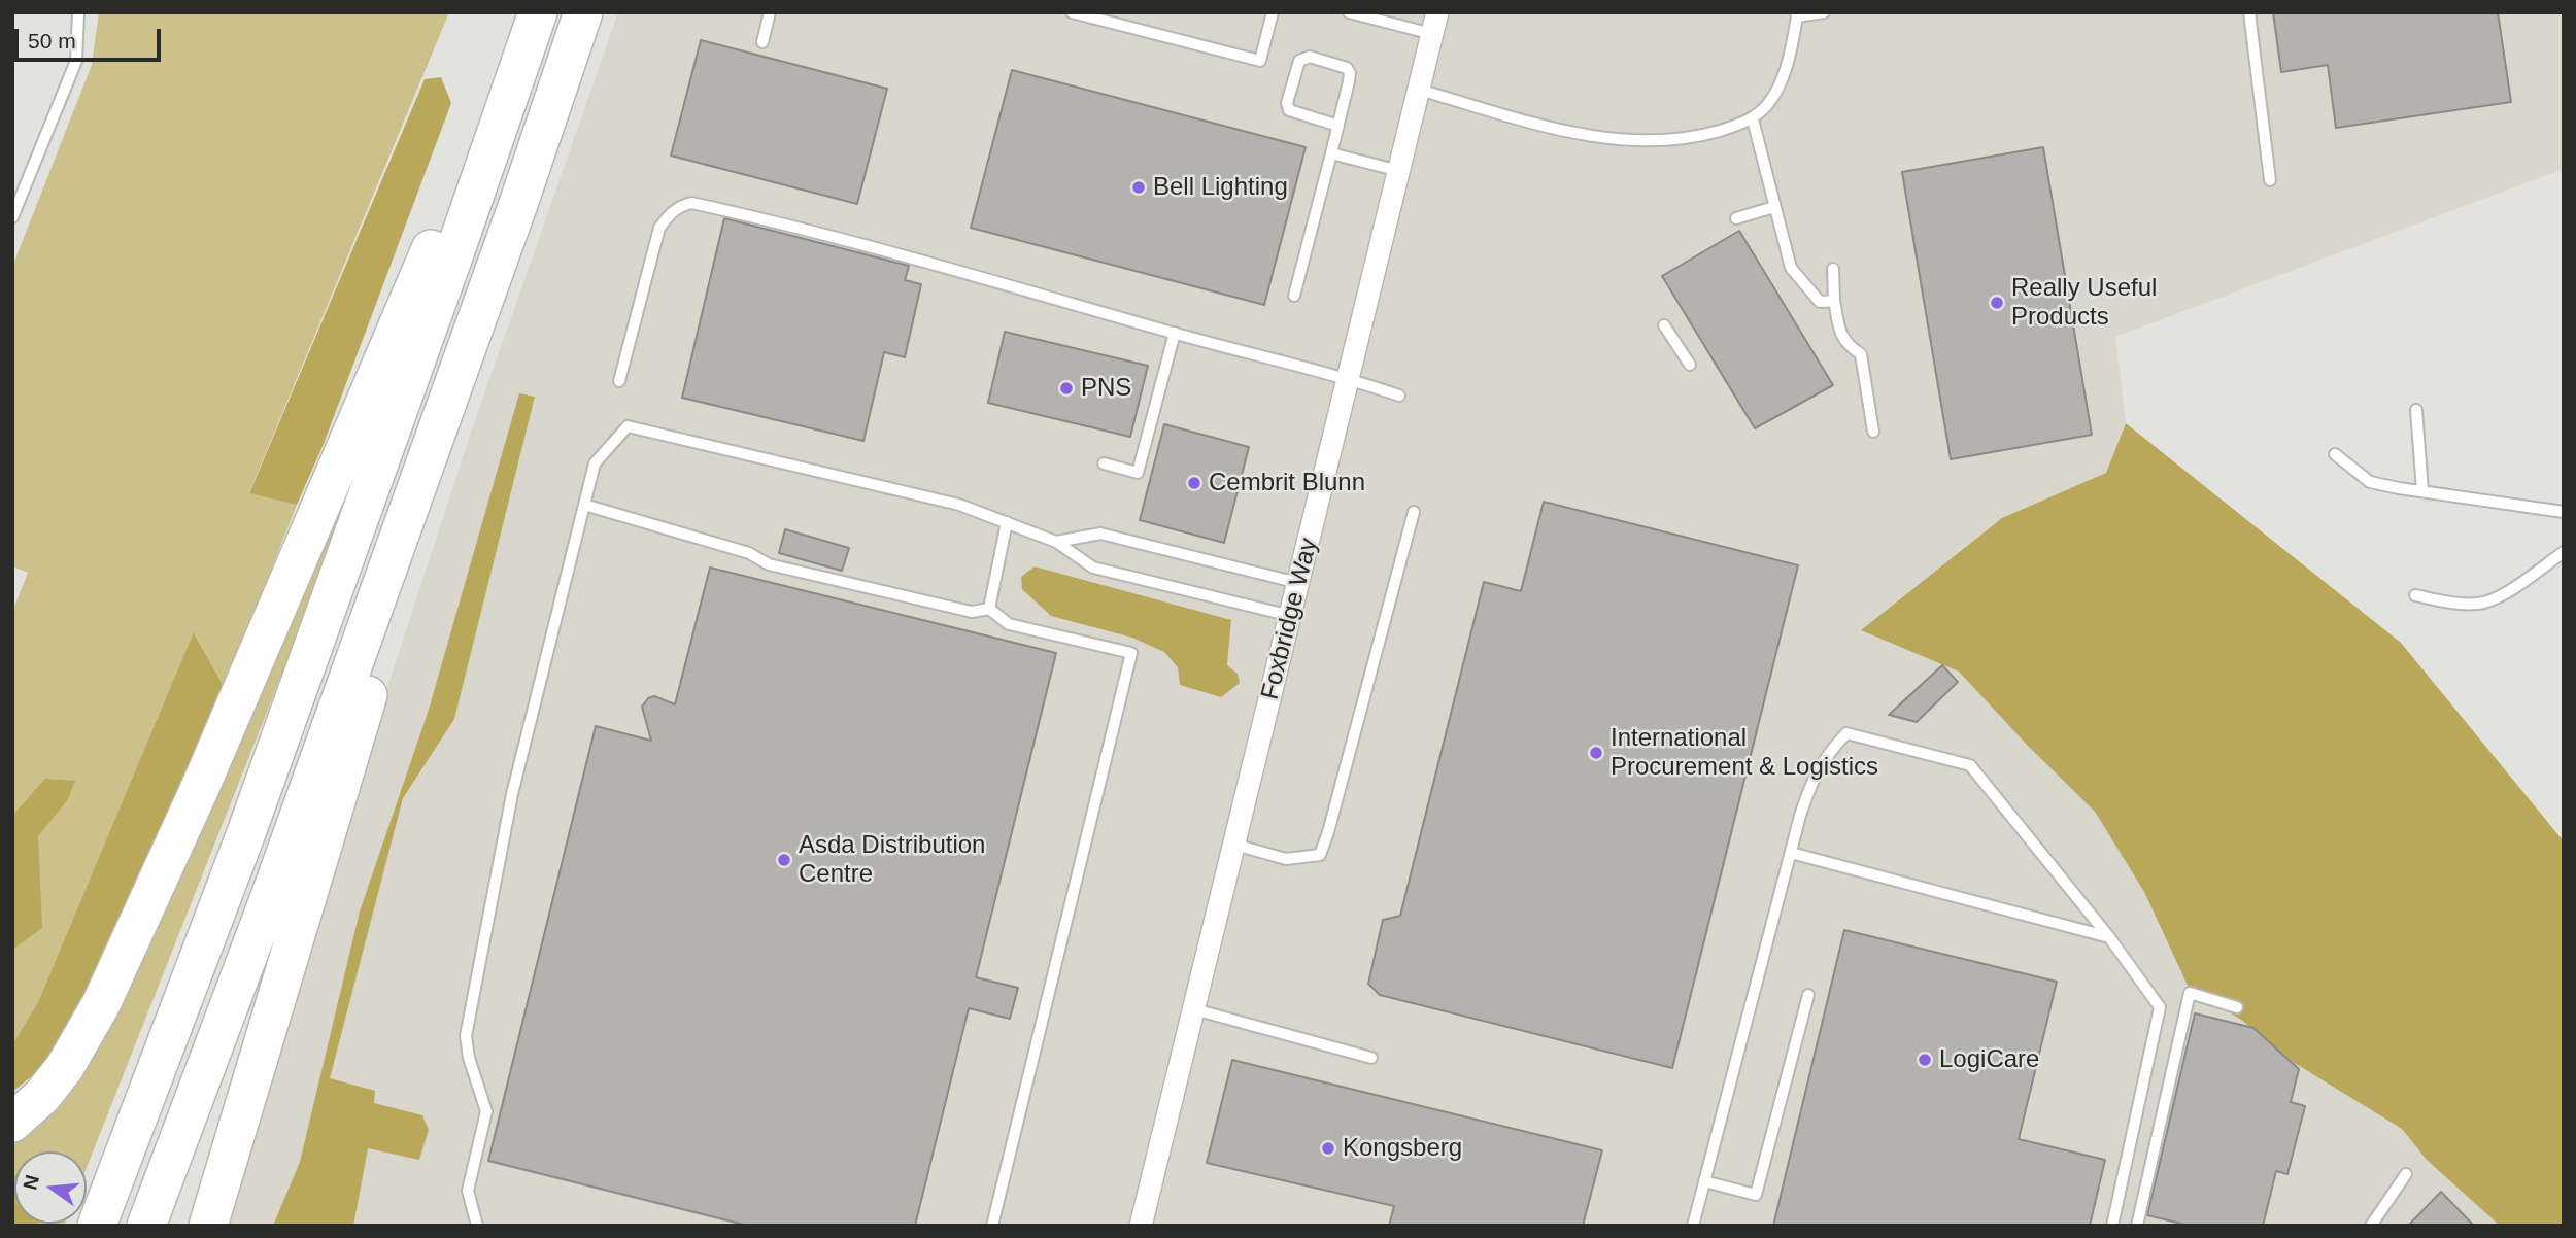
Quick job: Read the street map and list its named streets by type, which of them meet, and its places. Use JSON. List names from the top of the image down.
{
  "streets": {
    "street": ["Foxbridge Way"]
  },
  "places": [
    "Bell Lighting",
    "Really Useful Products",
    "PNS",
    "Cembrit Blunn",
    "International Procurement & Logistics",
    "Asda Distribution Centre",
    "LogiCare",
    "Kongsberg"
  ],
  "scale_bar": "50 m",
  "north": "left"
}
